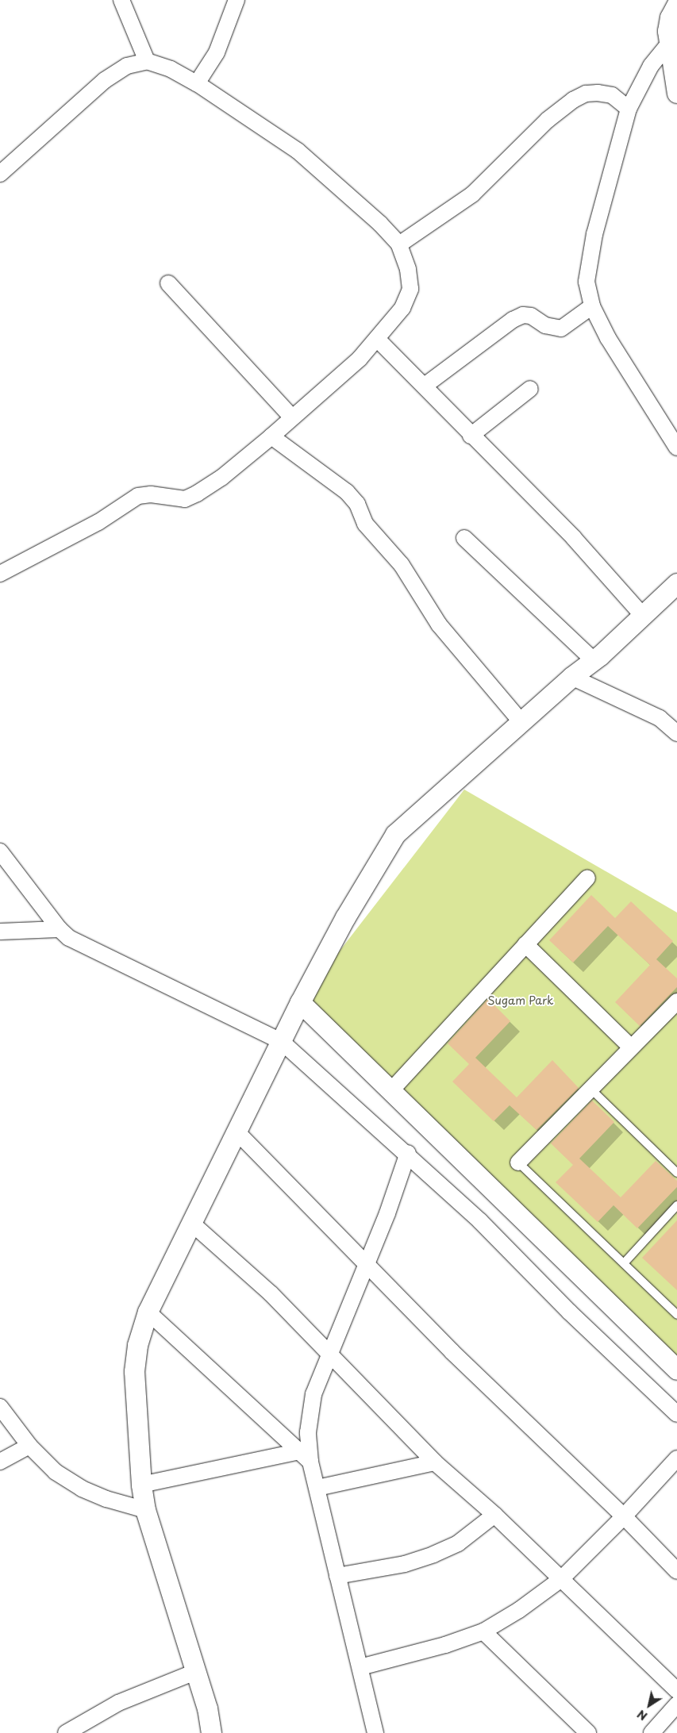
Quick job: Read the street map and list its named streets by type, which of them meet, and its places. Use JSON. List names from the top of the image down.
{
  "parks": ["Sugam Park"],
  "north": "bottom left"
}
